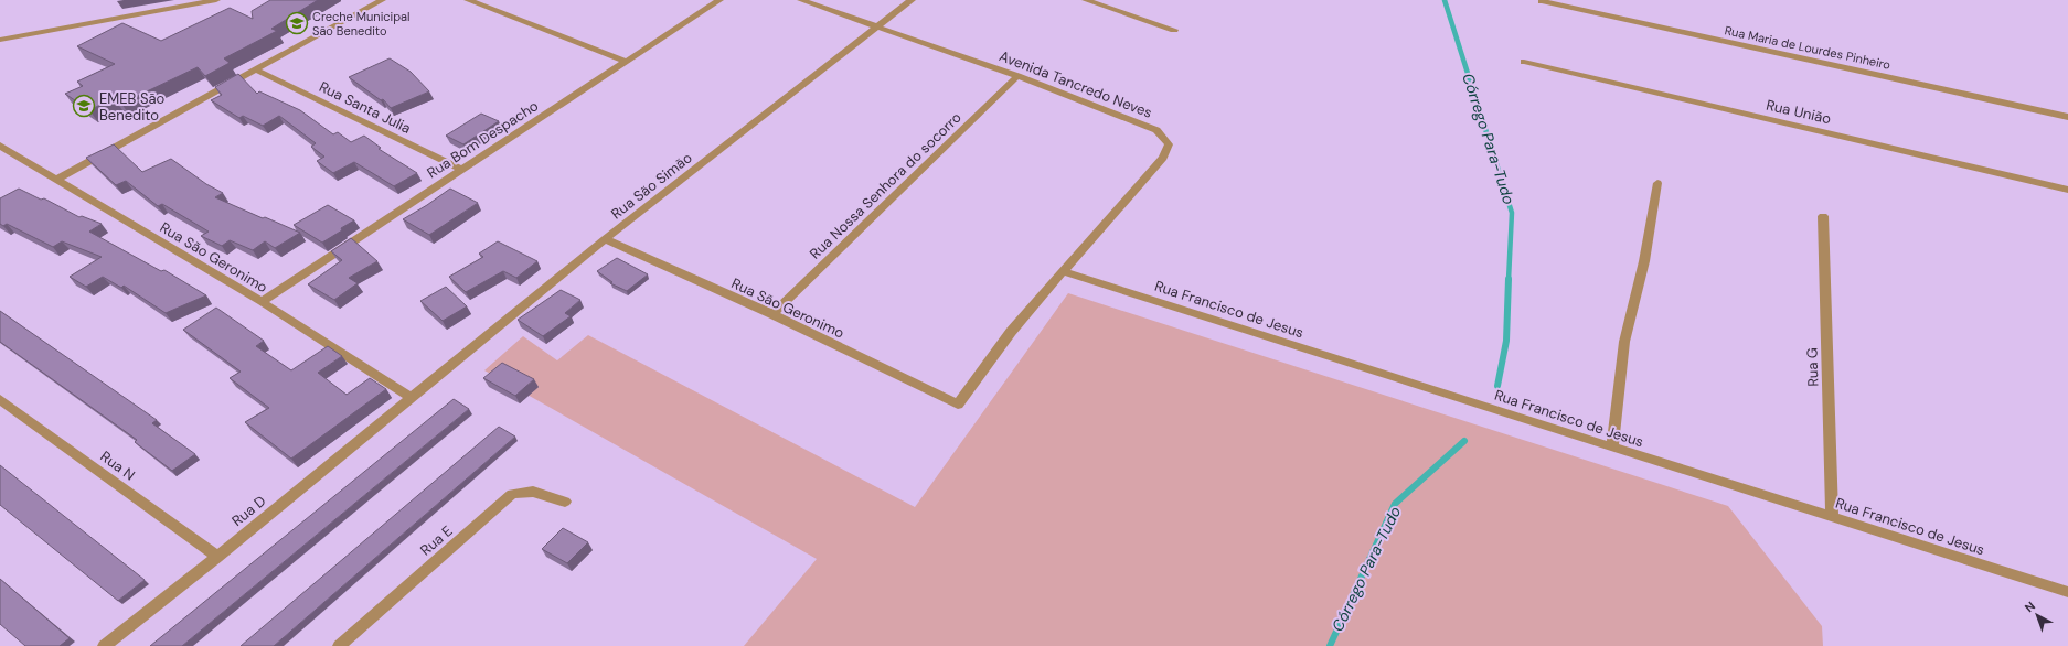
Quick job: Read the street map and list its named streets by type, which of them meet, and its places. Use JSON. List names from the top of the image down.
{
  "streets": {
    "street": [
      "Rua Maria de Lourdes Pinheiro",
      "Avenida Tancredo Neves",
      "Rua Santa Julia",
      "Rua União",
      "Rua Bom Despacho",
      "Rua São Simão",
      "Rua Nossa Senhora do socorro",
      "Rua São Geronimo",
      "Rua Francisco de Jesus",
      "Rua G",
      "Rua N",
      "Rua D",
      "Rua E"
    ]
  },
  "crossings": [
    ["Avenida Tancredo Neves", "Rua São Simão"],
    ["Avenida Tancredo Neves", "Rua Nossa Senhora do socorro"],
    ["Avenida Tancredo Neves", "Rua São Geronimo"],
    ["Avenida Tancredo Neves", "Rua Francisco de Jesus"],
    ["Rua Santa Julia", "Rua Bom Despacho"],
    ["Rua Bom Despacho", "Rua São Geronimo"],
    ["Rua São Simão", "Rua São Geronimo"],
    ["Rua São Simão", "Rua D"],
    ["Rua Nossa Senhora do socorro", "Rua São Geronimo"],
    ["Rua São Geronimo", "Rua D"],
    ["Rua Francisco de Jesus", "Rua G"],
    ["Rua N", "Rua D"]
  ],
  "water": ["Córrego Para-Tudo"],
  "places": {
    "school or university": ["Creche Municipal São Benedito", "EMEB São Benedito"]
  },
  "north": "top left"
}
